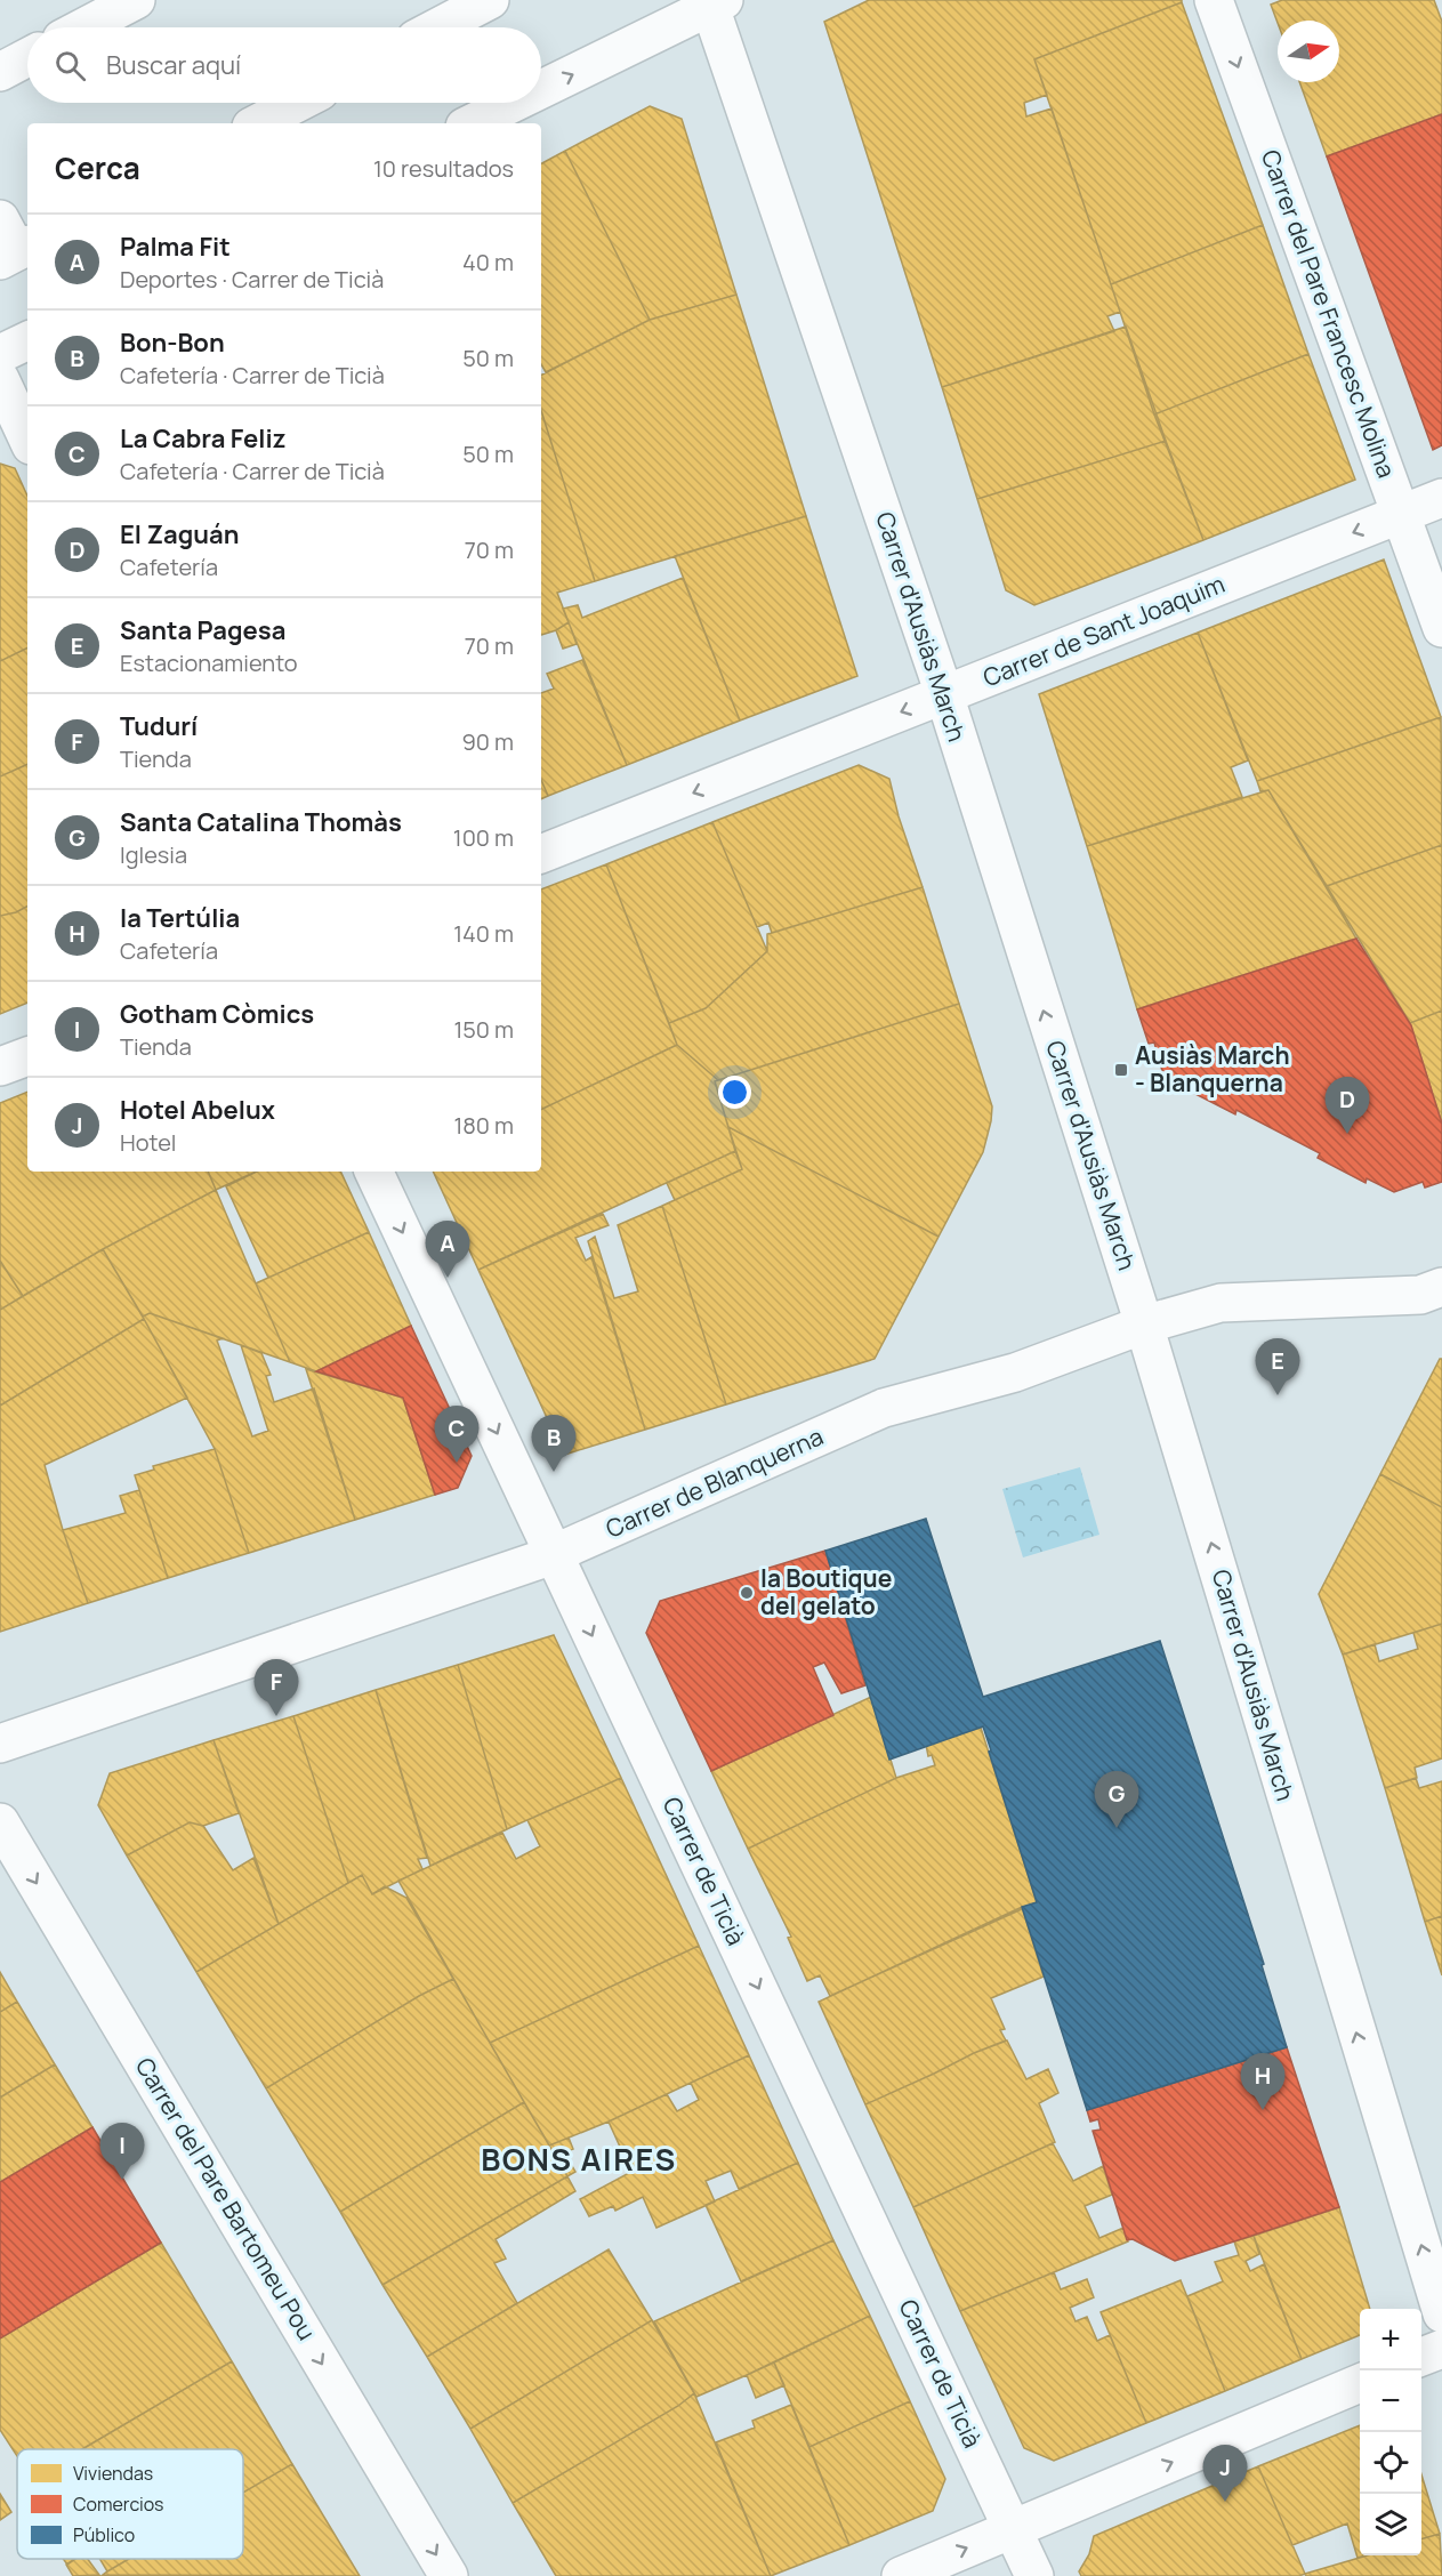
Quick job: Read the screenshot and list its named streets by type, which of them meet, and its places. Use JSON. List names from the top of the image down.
{
  "streets": {
    "street": [
      "Carrer del Pare Francesc Molina",
      "Carrer d'Ausiàs March",
      "Carrer de Sant Joaquim",
      "Carrer de Blanquerna",
      "Carrer de Ticià",
      "Carrer del Pare Bartomeu Pou"
    ]
  },
  "crossings": [
    ["Carrer del Pare Francesc Molina", "Carrer de Sant Joaquim"],
    ["Carrer d'Ausiàs March", "Carrer de Sant Joaquim"],
    ["Carrer d'Ausiàs March", "Carrer de Blanquerna"],
    ["Carrer de Blanquerna", "Carrer de Ticià"]
  ],
  "one_way": [
    "Carrer del Pare Francesc Molina",
    "Carrer d'Ausiàs March",
    "Carrer de Sant Joaquim",
    "Carrer de Ticià",
    "Carrer del Pare Bartomeu Pou"
  ],
  "districts": ["BONS AIRES"],
  "places": {
    "transit": ["Ausiàs March - Blanquerna"],
    "other": ["la Boutique del gelato"]
  },
  "legend": ["Viviendas", "Comercios", "Público"],
  "north": "right",
  "page": {
    "search": "Buscar aquí",
    "heading": ["Cerca", "10 resultados"],
    "list": [
      {
        "mark": "A",
        "name": "Palma Fit",
        "note": "Deportes · Carrer de Ticià",
        "value": "40 m"
      },
      {
        "mark": "B",
        "name": "Bon-Bon",
        "note": "Cafetería · Carrer de Ticià",
        "value": "50 m"
      },
      {
        "mark": "C",
        "name": "La Cabra Feliz",
        "note": "Cafetería · Carrer de Ticià",
        "value": "50 m"
      },
      {
        "mark": "D",
        "name": "El Zaguán",
        "note": "Cafetería",
        "value": "70 m"
      },
      {
        "mark": "E",
        "name": "Santa Pagesa",
        "note": "Estacionamiento",
        "value": "70 m"
      },
      {
        "mark": "F",
        "name": "Tudurí",
        "note": "Tienda",
        "value": "90 m"
      },
      {
        "mark": "G",
        "name": "Santa Catalina Thomàs",
        "note": "Iglesia",
        "value": "100 m"
      },
      {
        "mark": "H",
        "name": "la Tertúlia",
        "note": "Cafetería",
        "value": "140 m"
      },
      {
        "mark": "I",
        "name": "Gotham Còmics",
        "note": "Tienda",
        "value": "150 m"
      },
      {
        "mark": "J",
        "name": "Hotel Abelux",
        "note": "Hotel",
        "value": "180 m"
      }
    ],
    "pins": [
      "D",
      "A",
      "E",
      "C",
      "B",
      "F",
      "G",
      "H",
      "I",
      "J"
    ],
    "map_buttons": ["+", "−"]
  }
}
